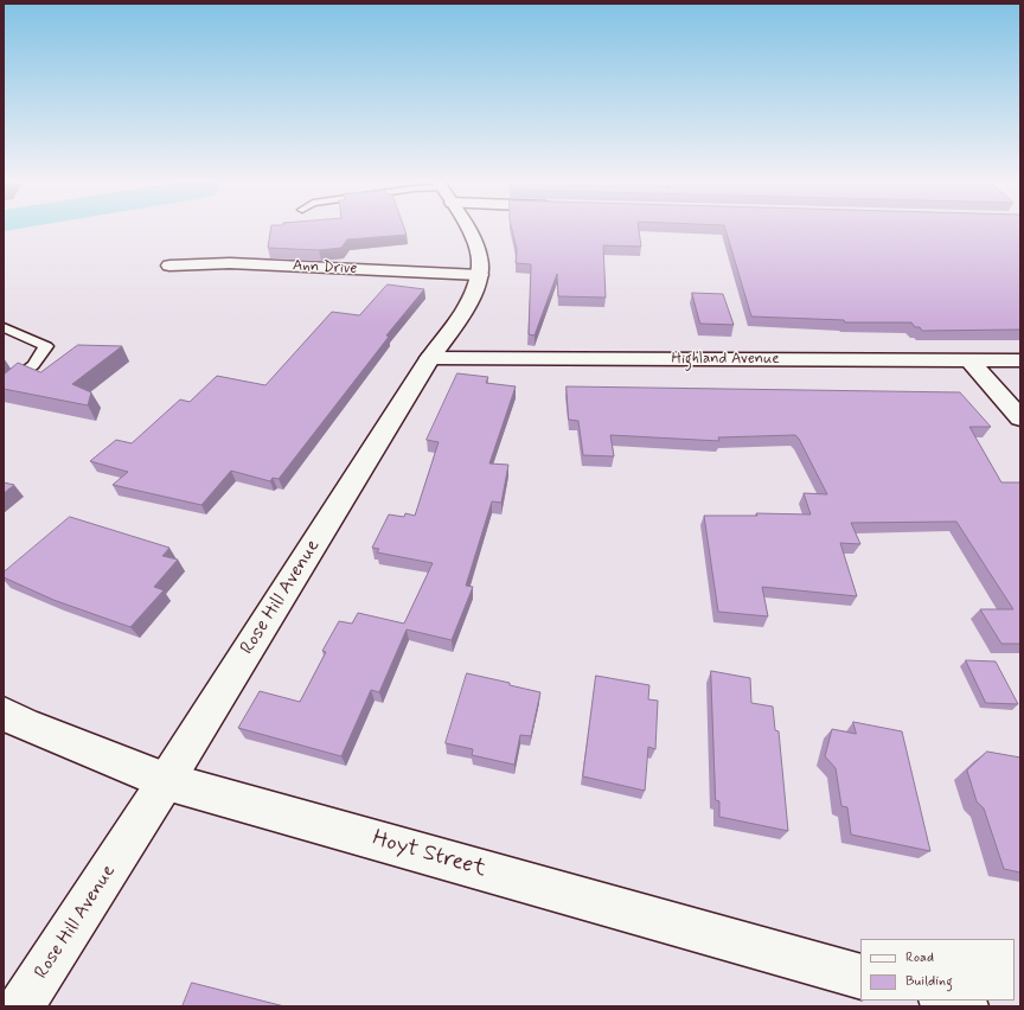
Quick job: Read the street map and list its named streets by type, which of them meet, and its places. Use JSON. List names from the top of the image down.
{
  "streets": {
    "street": [
      "Ann Drive",
      "Highland Avenue",
      "Rose Hill Avenue",
      "Hoyt Street"
    ]
  },
  "crossings": [
    ["Ann Drive", "Rose Hill Avenue"],
    ["Highland Avenue", "Rose Hill Avenue"],
    ["Rose Hill Avenue", "Hoyt Street"]
  ],
  "legend": ["Road", "Building"]
}
